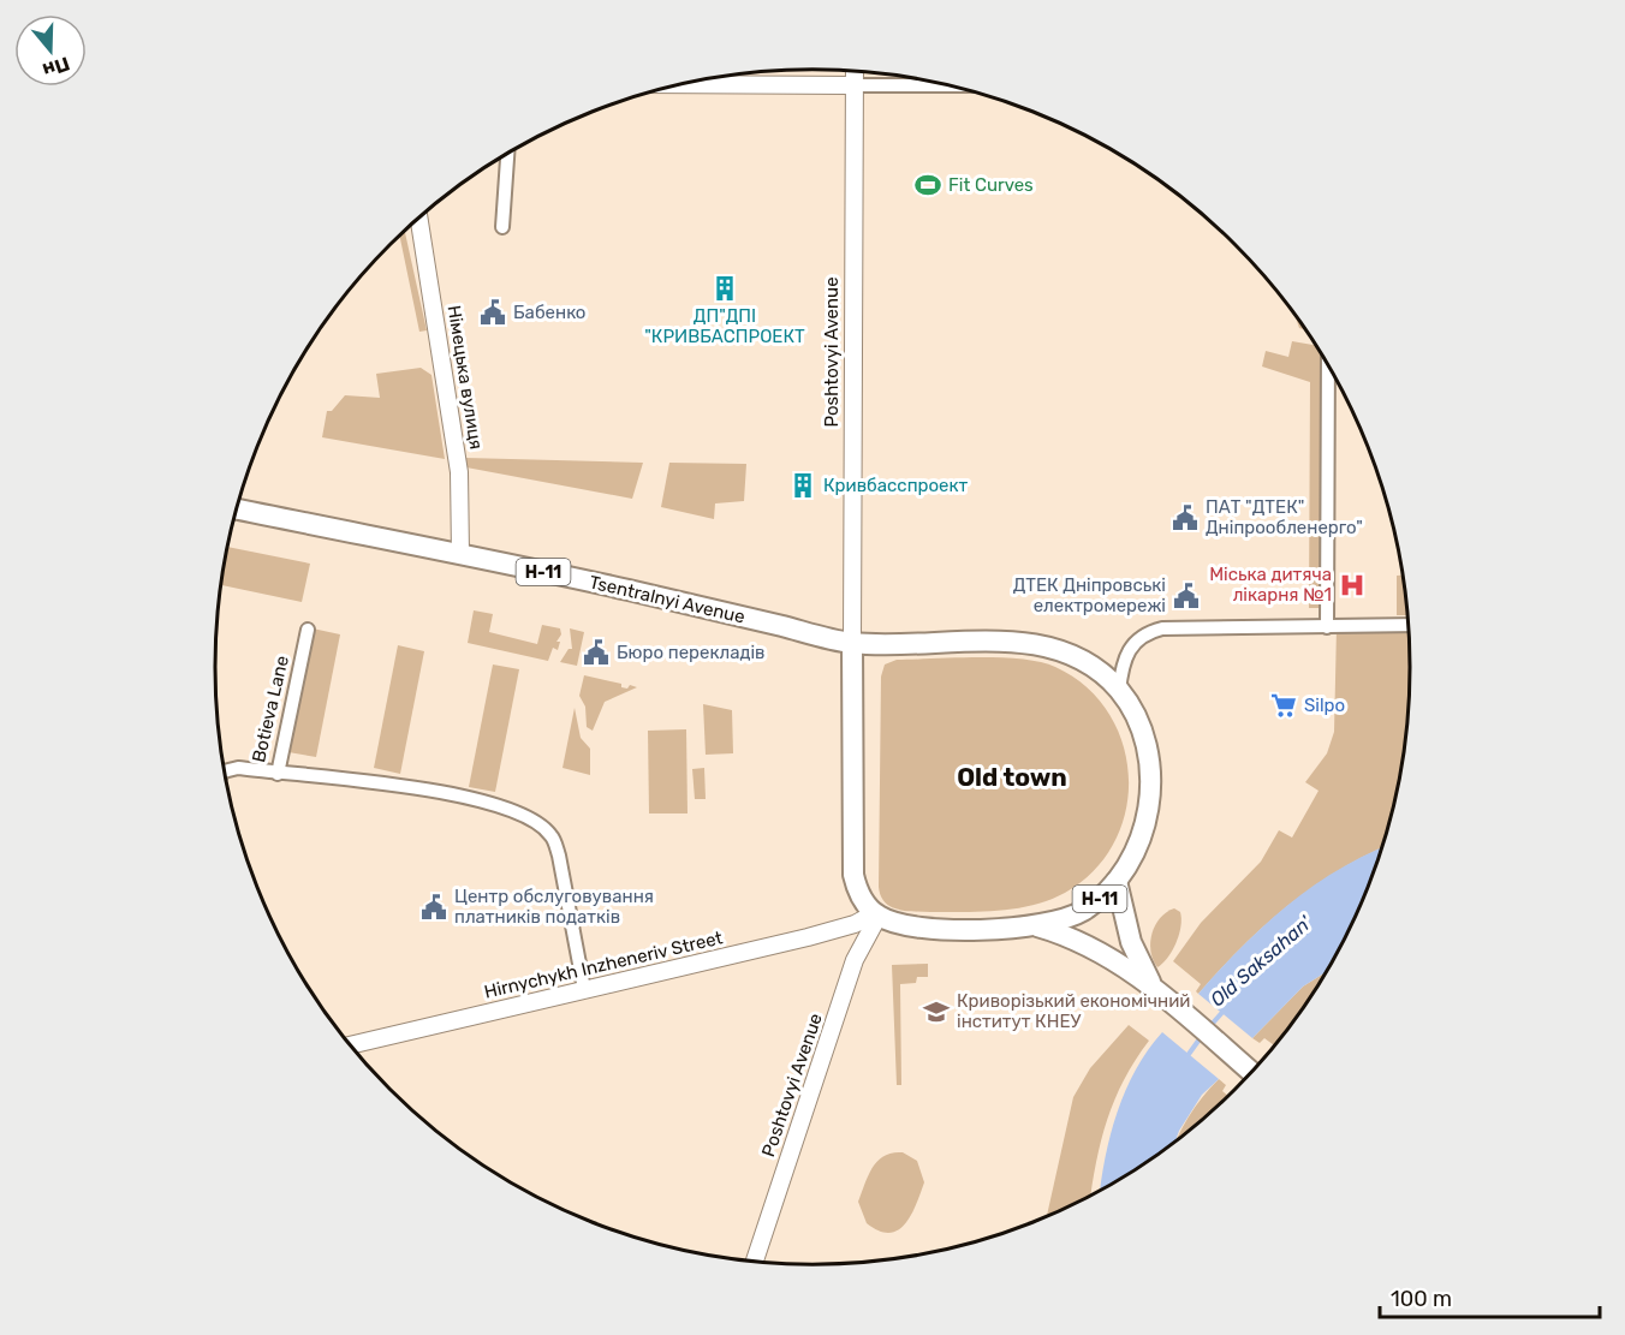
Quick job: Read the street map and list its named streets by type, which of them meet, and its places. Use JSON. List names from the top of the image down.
{
  "streets": {
    "main road": ["Н-11", "Tsentralnyi Avenue"],
    "street": [
      "Poshtovyi Avenue",
      "Німецька вулиця",
      "Botieva Lane",
      "Hirnychykh Inzheneriv Street"
    ]
  },
  "crossings": [
    ["Poshtovyi Avenue", "Н-11"],
    ["Poshtovyi Avenue", "Tsentralnyi Avenue"],
    ["Poshtovyi Avenue", "Hirnychykh Inzheneriv Street"],
    ["Німецька вулиця", "Tsentralnyi Avenue"],
    ["Н-11", "Tsentralnyi Avenue"],
    ["Н-11", "Hirnychykh Inzheneriv Street"]
  ],
  "districts": ["Old town"],
  "water": ["Old Saksahan'"],
  "places": {
    "sports": ["Fit Curves"],
    "building": ["ДП\"ДПІ \"КРИВБАСПРОЕКТ", "Кривбасспроект"],
    "public building": [
      "Бабенко",
      "ПАТ \"ДТЕК\" Дніпрообленерго\"",
      "ДТЕК Дніпровські електромережі",
      "Бюро перекладів",
      "Центр обслуговування платників податків"
    ],
    "hospital": ["Міська дитяча лікарня №1"],
    "supermarket": ["Silpo"],
    "school or university": ["Криворізький економічний інститут КНЕУ"]
  },
  "scale_bar": "100 m",
  "north": "bottom"
}
